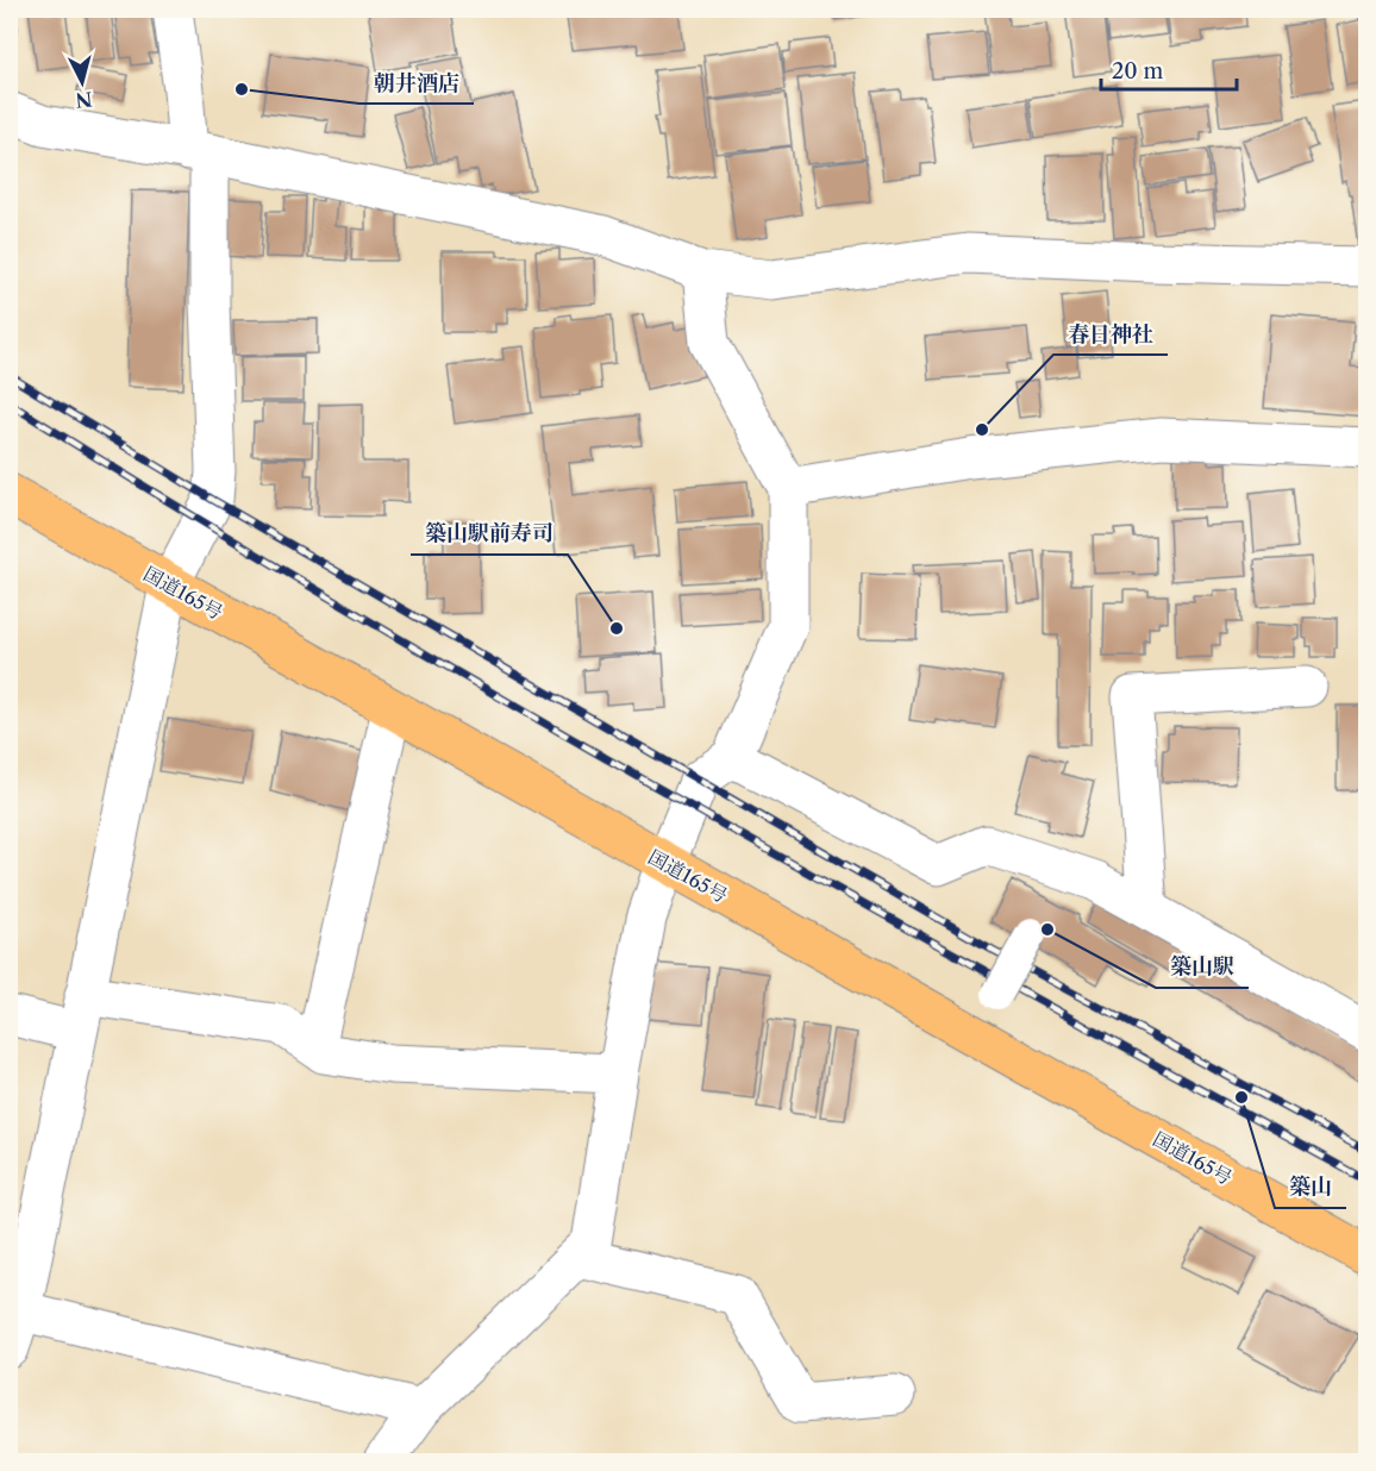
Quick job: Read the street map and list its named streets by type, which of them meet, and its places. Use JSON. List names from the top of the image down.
{
  "streets": {
    "highway": ["国道165号"]
  },
  "places": [
    "朝井酒店",
    "春日神社",
    "築山駅前寿司",
    "築山駅",
    "築山"
  ],
  "scale_bar": "20 m",
  "north": "bottom"
}
